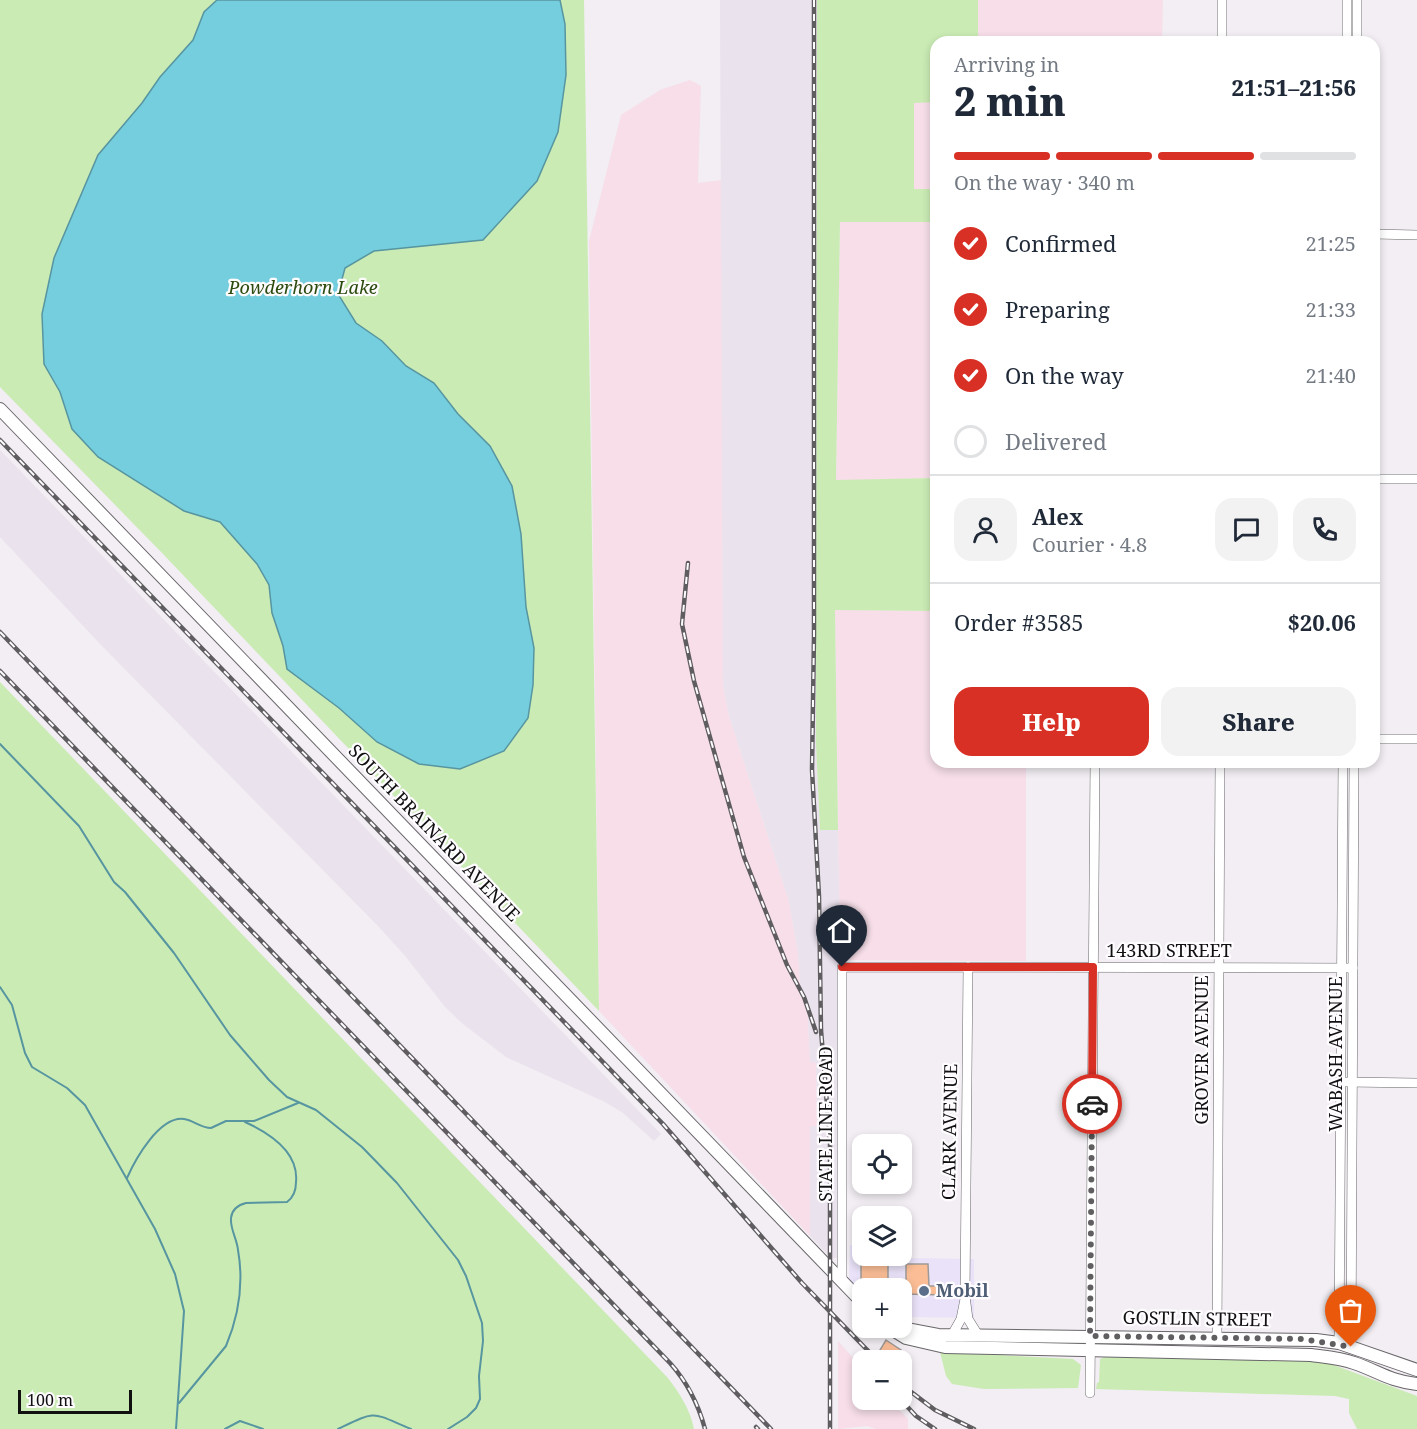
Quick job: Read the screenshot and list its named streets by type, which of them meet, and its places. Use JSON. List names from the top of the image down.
{
  "streets": {
    "main road": ["SOUTH BRAINARD AVENUE", "GOSTLIN STREET"],
    "street": [
      "143RD STREET",
      "GROVER AVENUE",
      "WABASH AVENUE",
      "STATE LINE ROAD",
      "CLARK AVENUE"
    ]
  },
  "crossings": [
    ["SOUTH BRAINARD AVENUE", "STATE LINE ROAD"],
    ["143RD STREET", "GROVER AVENUE"],
    ["143RD STREET", "WABASH AVENUE"],
    ["143RD STREET", "STATE LINE ROAD"],
    ["143RD STREET", "CLARK AVENUE"],
    ["GROVER AVENUE", "GOSTLIN STREET"],
    ["WABASH AVENUE", "GOSTLIN STREET"],
    ["CLARK AVENUE", "GOSTLIN STREET"]
  ],
  "parks": ["Powderhorn Lake"],
  "places": ["Mobil"],
  "scale_bar": "100 m",
  "page": {
    "heading": ["2 min", "Arriving in", "21:51–21:56"],
    "panel": [
      "Alex",
      "Courier · 4.8",
      "Order #3585",
      "$20.06"
    ],
    "bar": "On the way · 340 m",
    "list": [
      ["Confirmed", "21:25"],
      ["Preparing", "21:33"],
      ["On the way", "21:40"],
      "Delivered"
    ],
    "buttons": ["Help", "Share"],
    "map_buttons": ["+", "−"],
    "scale": "100 m"
  }
}
